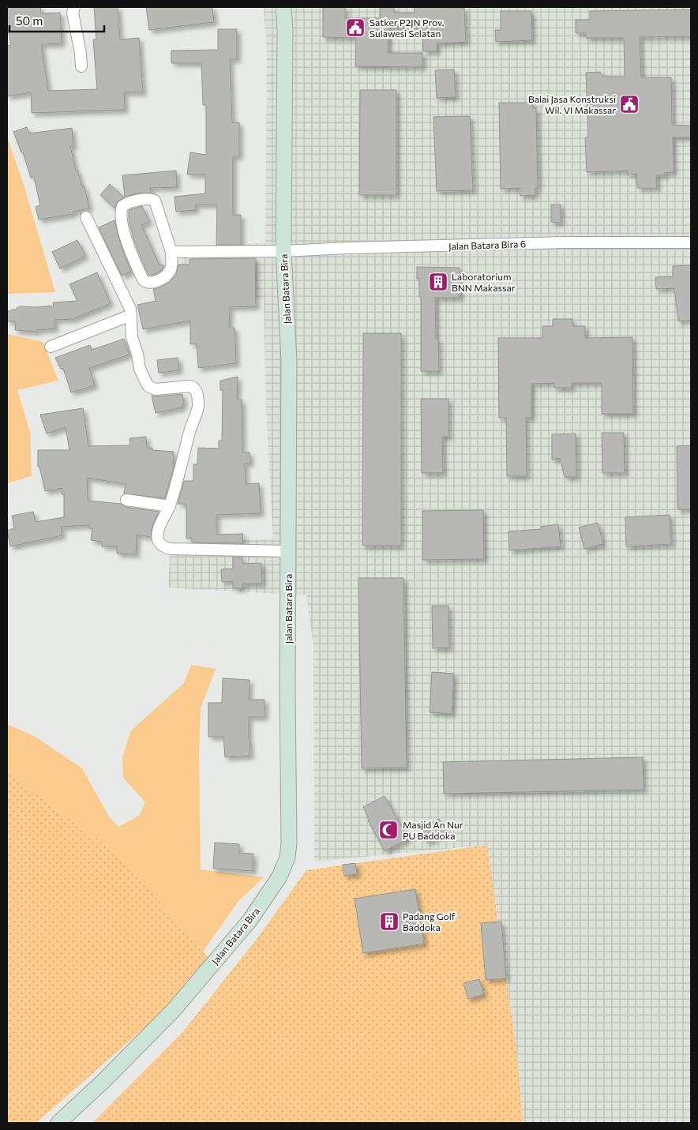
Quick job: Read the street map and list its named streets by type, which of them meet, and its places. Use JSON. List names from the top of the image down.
{
  "streets": {
    "street": ["Jalan Batara Bira 6", "Jalan Batara Bira"]
  },
  "crossings": [
    ["Jalan Batara Bira 6", "Jalan Batara Bira"]
  ],
  "places": {
    "public building": ["Satker P2JN Prov. Sulawesi Selatan", "Balai Jasa Konstruksi Wil. VI Makassar"],
    "building": ["Laboratorium BNN Makassar", "Padang Golf Baddoka"],
    "mosque": ["Masjid An Nur PU Baddoka"]
  },
  "scale_bar": "50 m"
}
